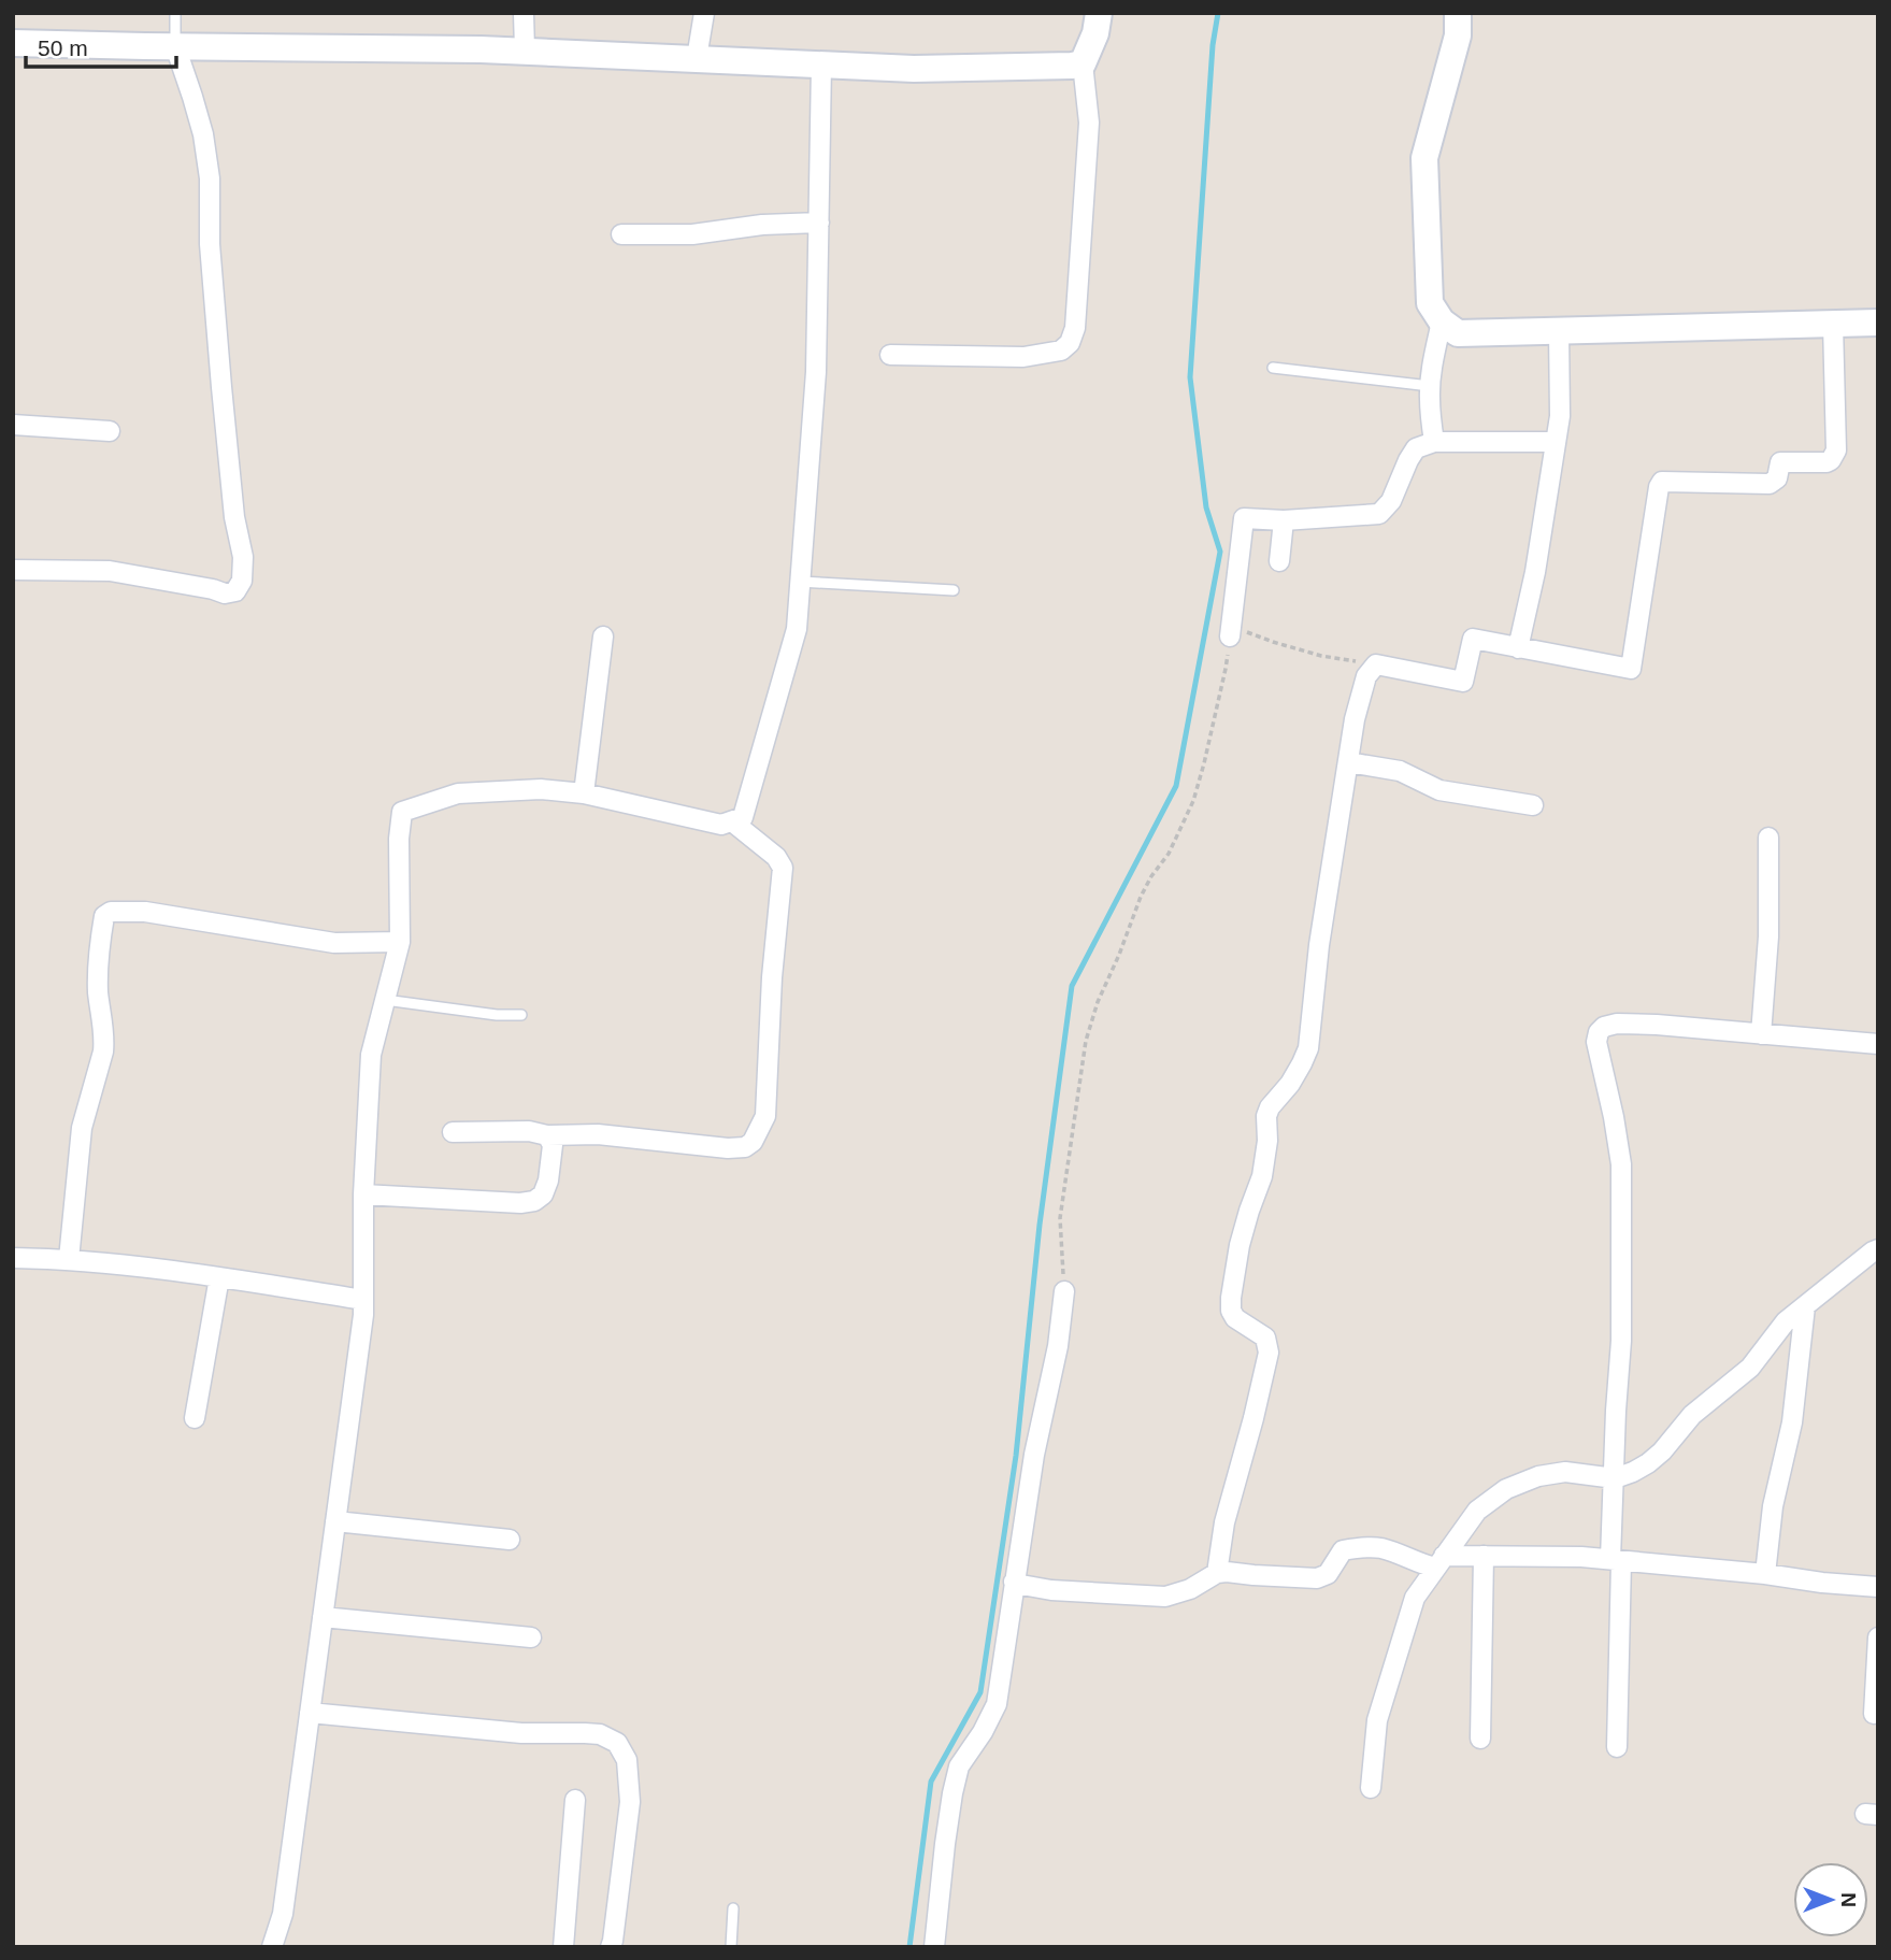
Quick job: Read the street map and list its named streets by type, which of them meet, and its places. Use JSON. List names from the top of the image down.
{
  "scale_bar": "50 m",
  "north": "right"
}
